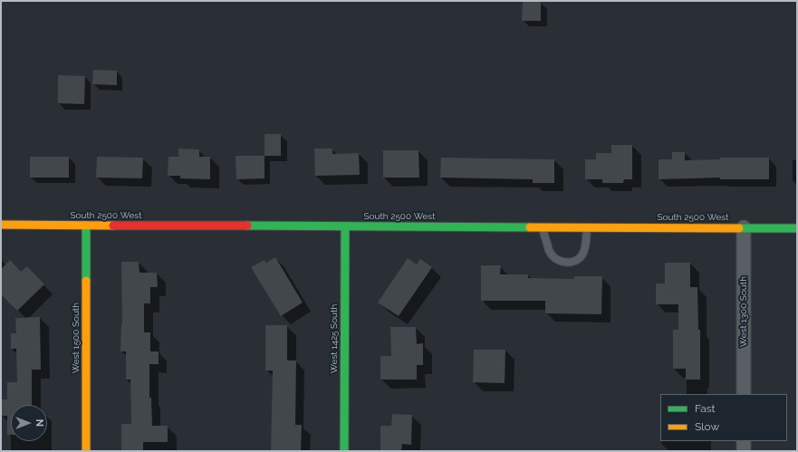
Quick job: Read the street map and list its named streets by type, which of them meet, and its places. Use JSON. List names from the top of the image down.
{
  "streets": {
    "street": [
      "South 2500 West",
      "West 1300 South",
      "West 1500 South",
      "West 1425 South"
    ]
  },
  "crossings": [
    ["South 2500 West", "West 1300 South"],
    ["South 2500 West", "West 1500 South"],
    ["South 2500 West", "West 1425 South"]
  ],
  "legend": ["Fast", "Slow"],
  "north": "right"
}
